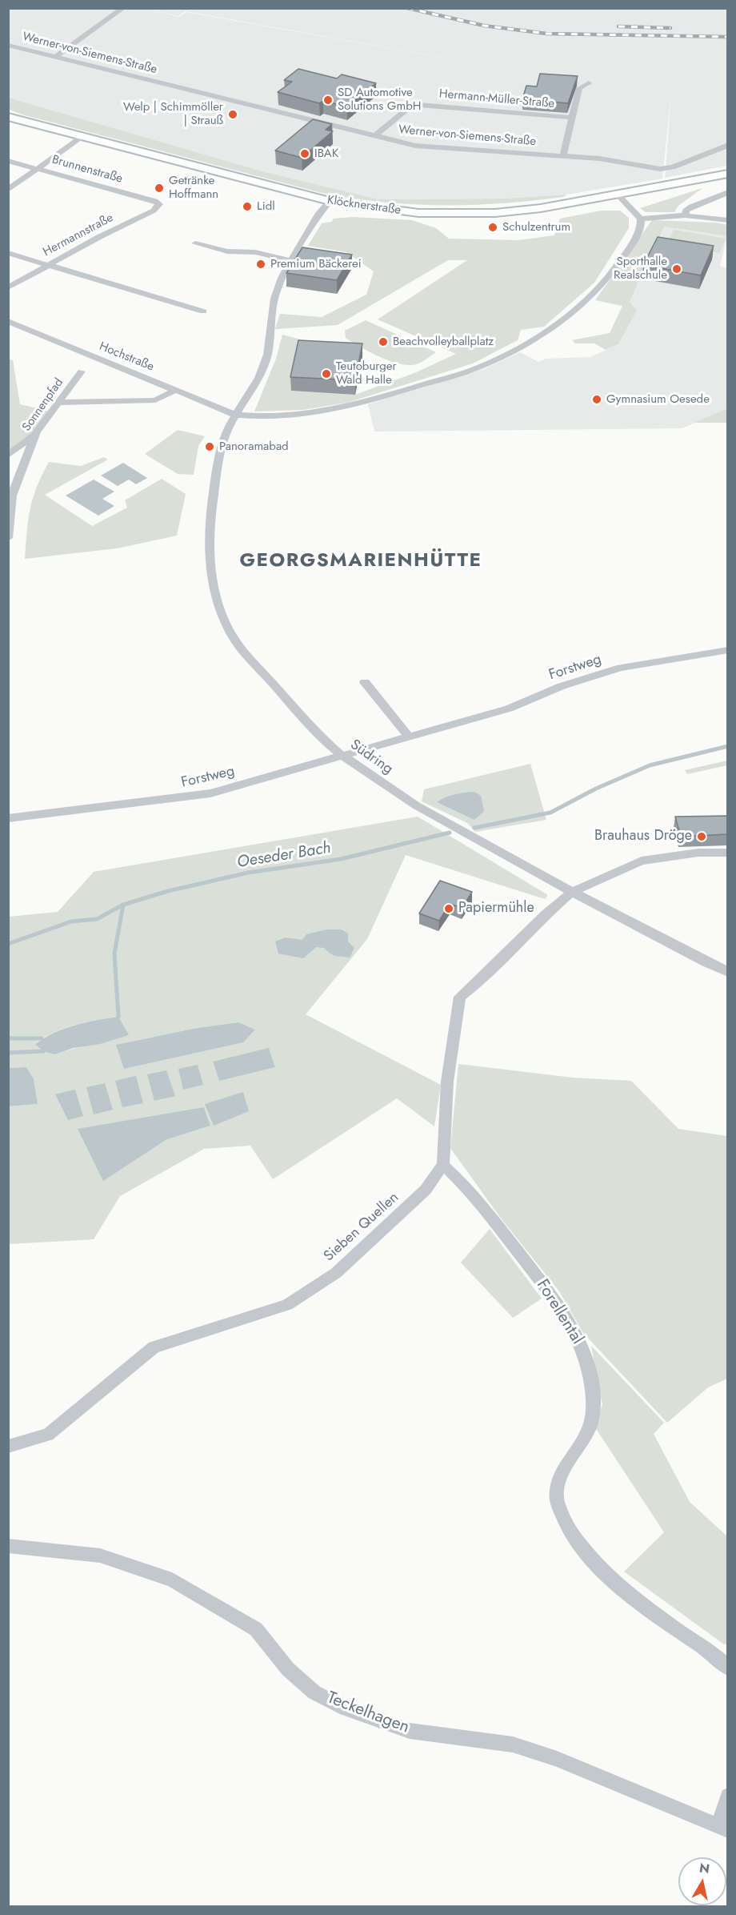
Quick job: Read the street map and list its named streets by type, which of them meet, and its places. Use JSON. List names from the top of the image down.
{
  "streets": {
    "main road": ["Klöcknerstraße"],
    "street": [
      "Werner-von-Siemens-Straße",
      "Hermann-Müller-Straße",
      "Brunnenstraße",
      "Hermannstraße",
      "Hochstraße",
      "Sonnenpfad",
      "Forstweg",
      "Südring",
      "Sieben Quellen",
      "Forellental",
      "Teckelhagen"
    ]
  },
  "crossings": [
    ["Werner-von-Siemens-Straße", "Hermann-Müller-Straße"],
    ["Brunnenstraße", "Hermannstraße"],
    ["Klöcknerstraße", "Südring"],
    ["Hochstraße", "Südring"],
    ["Forstweg", "Südring"],
    ["Sieben Quellen", "Forellental"]
  ],
  "districts": ["GEORGSMARIENHÜTTE"],
  "water": ["Oeseder Bach"],
  "places": [
    "SD Automotive Solutions GmbH",
    "Welp | Schimmöller | Strauß",
    "IBAK",
    "Getränke Hoffmann",
    "Lidl",
    "Schulzentrum",
    "Premium Bäckerei",
    "Sporthalle Realschule",
    "Beachvolleyballplatz",
    "Teutoburger Wald Halle",
    "Gymnasium Oesede",
    "Panoramabad",
    "Brauhaus Dröge",
    "Papiermühle"
  ],
  "north": "top"
}
